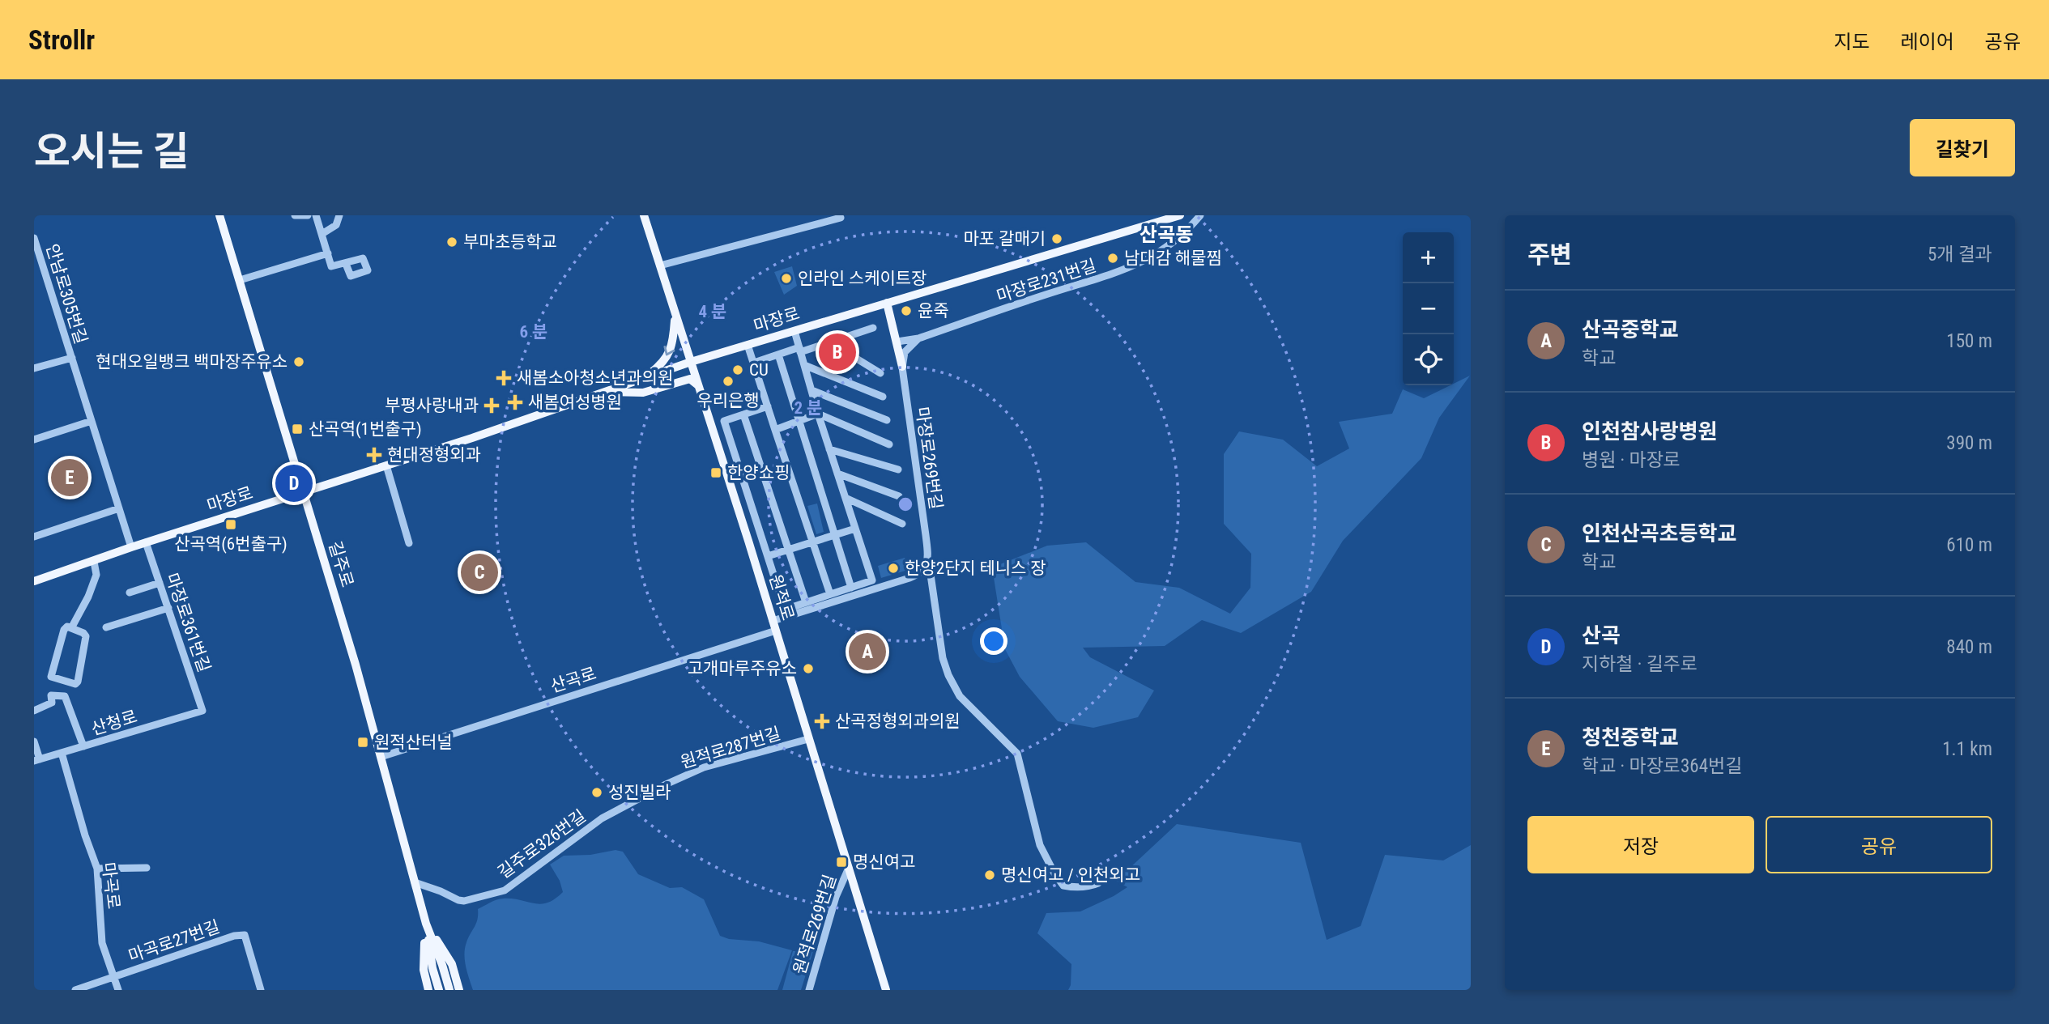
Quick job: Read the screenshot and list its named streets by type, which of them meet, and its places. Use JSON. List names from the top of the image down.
{
  "streets": {
    "main road": ["마장로", "길주로", "원적로"],
    "street": [
      "마장로231번길",
      "안남로305번길",
      "마장로269번길",
      "마장로361번길",
      "산곡로",
      "산청로",
      "원적로287번길",
      "길주로326번길",
      "마곡로",
      "원적로269번길",
      "마곡로27번길"
    ]
  },
  "crossings": [
    ["안남로305번길", "마장로"],
    ["마장로", "길주로"],
    ["마장로", "원적로"],
    ["마장로", "마장로361번길"],
    ["길주로", "산곡로"],
    ["길주로", "길주로326번길"],
    ["원적로", "산곡로"],
    ["원적로", "원적로287번길"],
    ["원적로", "원적로269번길"],
    ["마장로361번길", "산청로"],
    ["산청로", "마곡로"],
    ["원적로287번길", "길주로326번길"],
    ["마곡로", "마곡로27번길"]
  ],
  "districts": ["산곡동"],
  "places": {
    "other": [
      "마포 갈매기",
      "부마초등학교",
      "남대감 해물찜",
      "인라인 스케이트장",
      "윤죽",
      "현대오일뱅크 백마장주유소",
      "CU",
      "우리은행",
      "한양2단지 테니스 장",
      "고개마루주유소",
      "성진빌라",
      "명신여고 / 인천외고"
    ],
    "health": [
      "새봄소아청소년과의원",
      "새봄여성병원",
      "부평사랑내과",
      "현대정형외과",
      "산곡정형외과의원"
    ],
    "transit": [
      "산곡역(1번출구)",
      "한양쇼핑",
      "산곡역(6번출구)",
      "원적산터널",
      "명신여고"
    ]
  },
  "page": {
    "header": "Strollr",
    "nav": ["지도", "레이어", "공유"],
    "title": "오시는 길",
    "buttons": [
      "길찾기",
      ["저장", "공유"]
    ],
    "heading": ["주변", "5개 결과"],
    "map_buttons": ["+", "−"],
    "list": [
      {
        "mark": "A",
        "name": "산곡중학교",
        "note": "학교",
        "value": "150 m"
      },
      {
        "mark": "B",
        "name": "인천참사랑병원",
        "note": "병원 · 마장로",
        "value": "390 m"
      },
      {
        "mark": "C",
        "name": "인천산곡초등학교",
        "note": "학교",
        "value": "610 m"
      },
      {
        "mark": "D",
        "name": "산곡",
        "note": "지하철 · 길주로",
        "value": "840 m"
      },
      {
        "mark": "E",
        "name": "청천중학교",
        "note": "학교 · 마장로364번길",
        "value": "1.1 km"
      }
    ],
    "pins": [
      "B",
      "E",
      "D",
      "C",
      "A"
    ]
  },
  "rings": ["4 분", "6 분", "2 분"]
}
